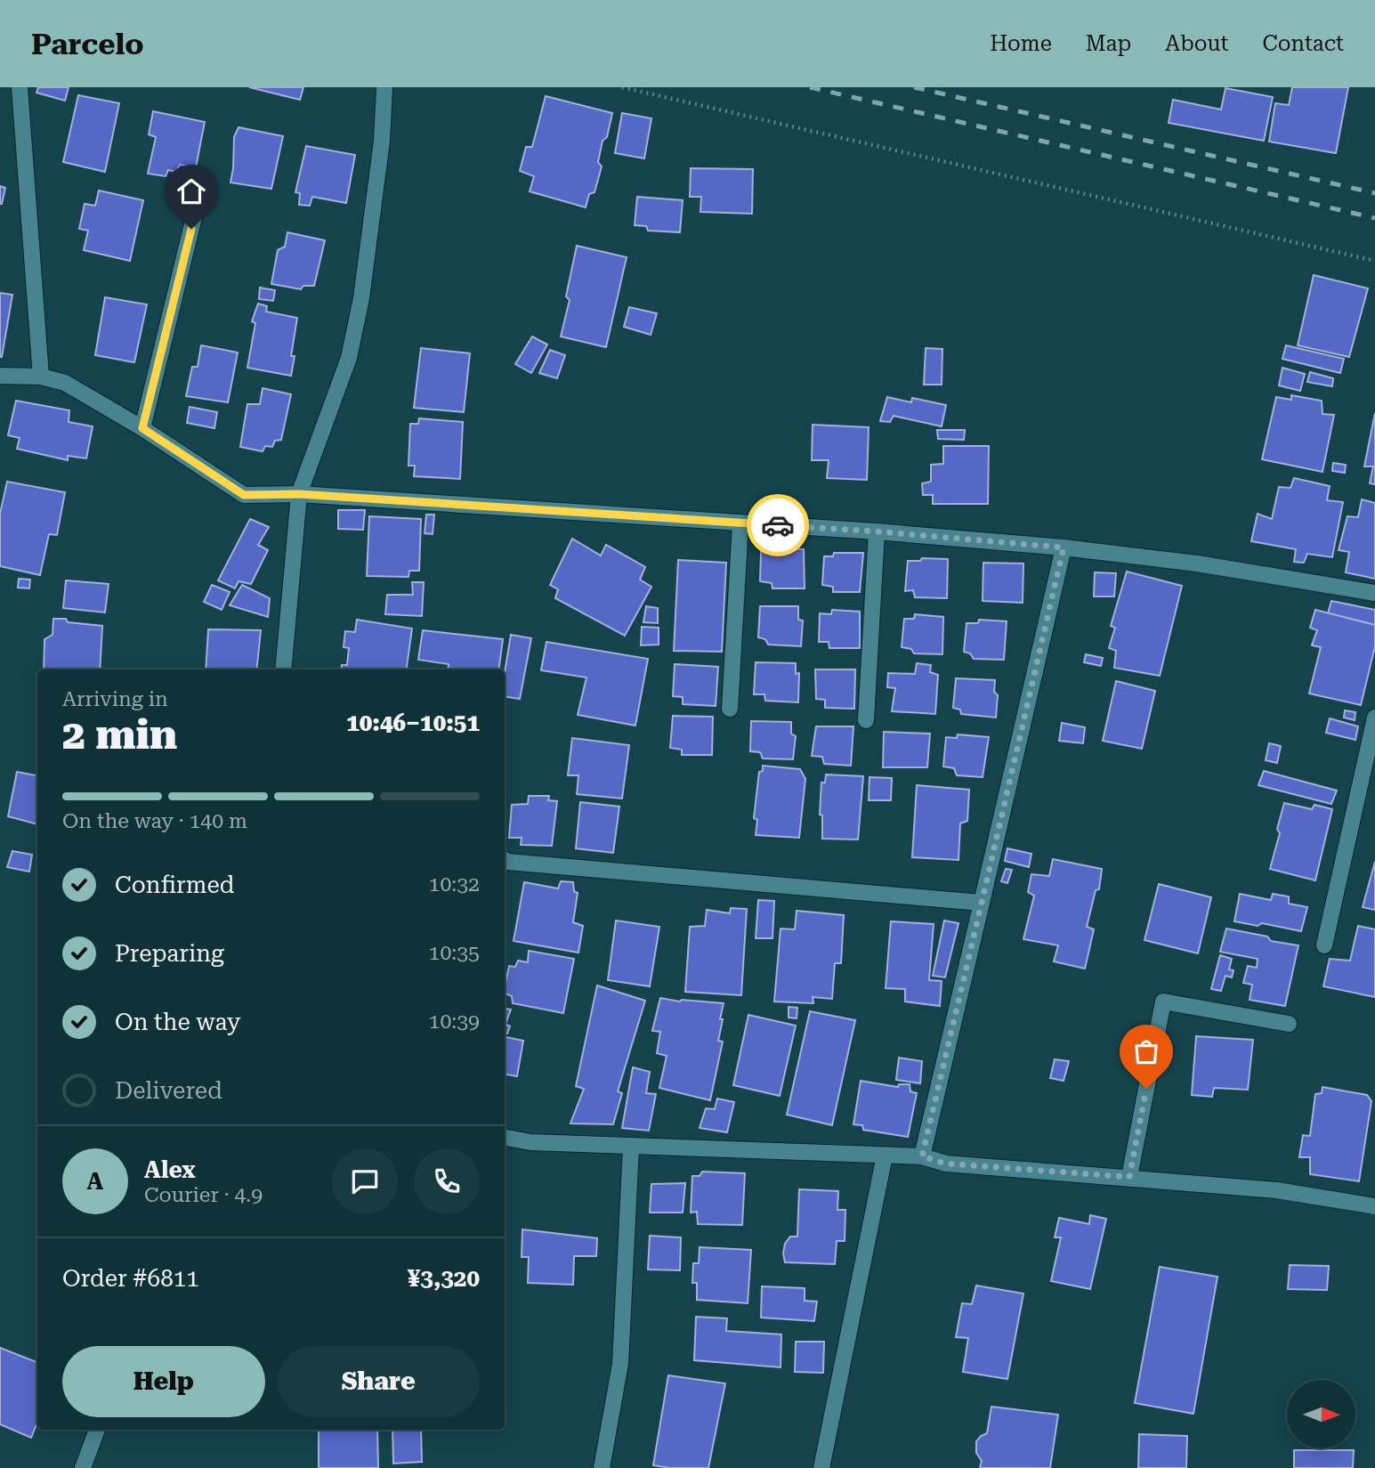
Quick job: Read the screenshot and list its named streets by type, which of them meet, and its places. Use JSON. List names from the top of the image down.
{
  "north": "right",
  "page": {
    "header": "Parcelo",
    "nav": [
      "Home",
      "Map",
      "About",
      "Contact"
    ],
    "heading": ["2 min", "Arriving in", "10:46–10:51"],
    "panel": [
      "Alex",
      "Courier · 4.9",
      "Order #6811",
      "¥3,320"
    ],
    "bar": "On the way · 140 m",
    "list": [
      ["Confirmed", "10:32"],
      ["Preparing", "10:35"],
      ["On the way", "10:39"],
      "Delivered"
    ],
    "round": "A",
    "buttons": ["Help", "Share"]
  }
}
